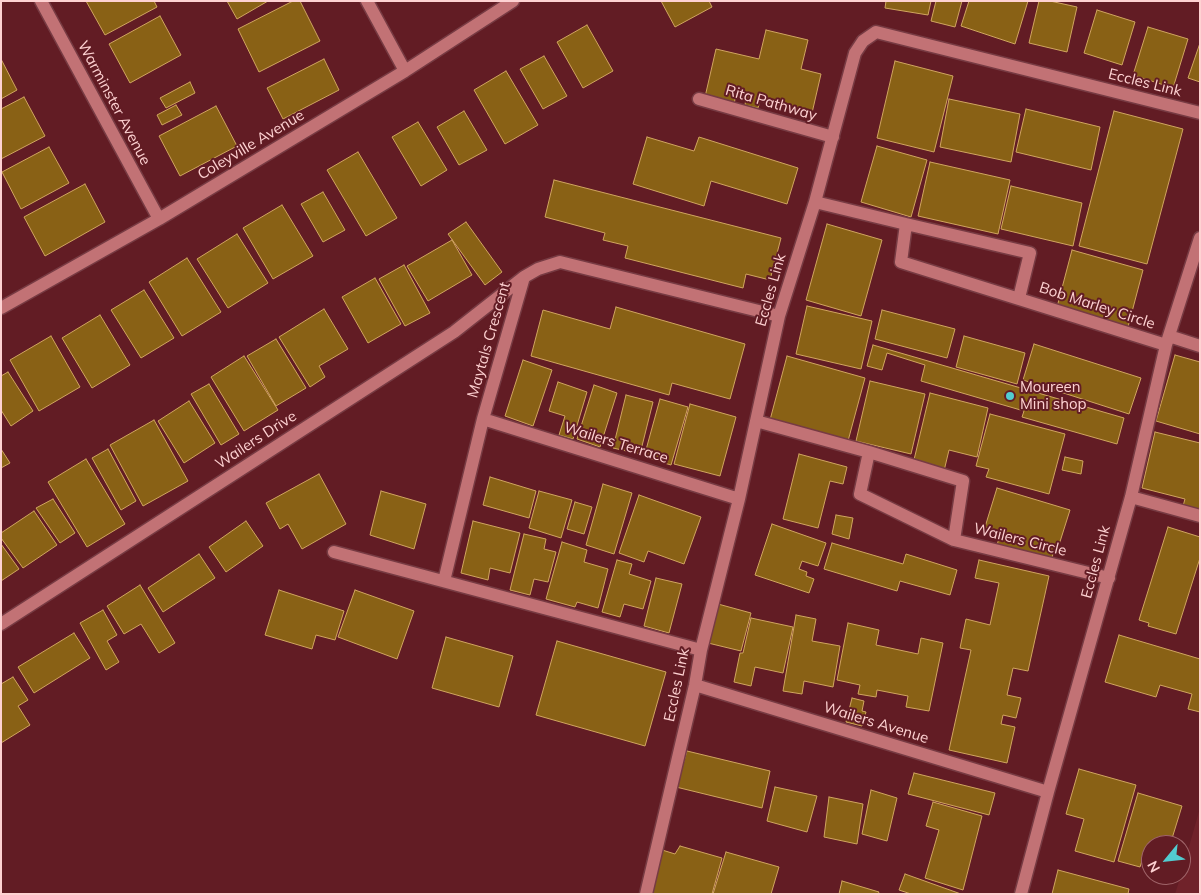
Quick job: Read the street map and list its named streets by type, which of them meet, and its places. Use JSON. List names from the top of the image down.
{
  "streets": {
    "street": [
      "Eccles Link",
      "Warminster Avenue",
      "Rita Pathway",
      "Coleyville Avenue",
      "Bob Marley Circle",
      "Maytals Crescent",
      "Wailers Drive",
      "Wailers Terrace",
      "Wailers Circle",
      "Wailers Avenue"
    ]
  },
  "crossings": [
    ["Eccles Link", "Rita Pathway"],
    ["Eccles Link", "Bob Marley Circle"],
    ["Eccles Link", "Maytals Crescent"],
    ["Eccles Link", "Wailers Terrace"],
    ["Eccles Link", "Wailers Circle"],
    ["Eccles Link", "Wailers Avenue"],
    ["Warminster Avenue", "Coleyville Avenue"],
    ["Maytals Crescent", "Wailers Drive"],
    ["Maytals Crescent", "Wailers Terrace"]
  ],
  "places": ["Moureen Mini shop"],
  "north": "bottom left"
}
